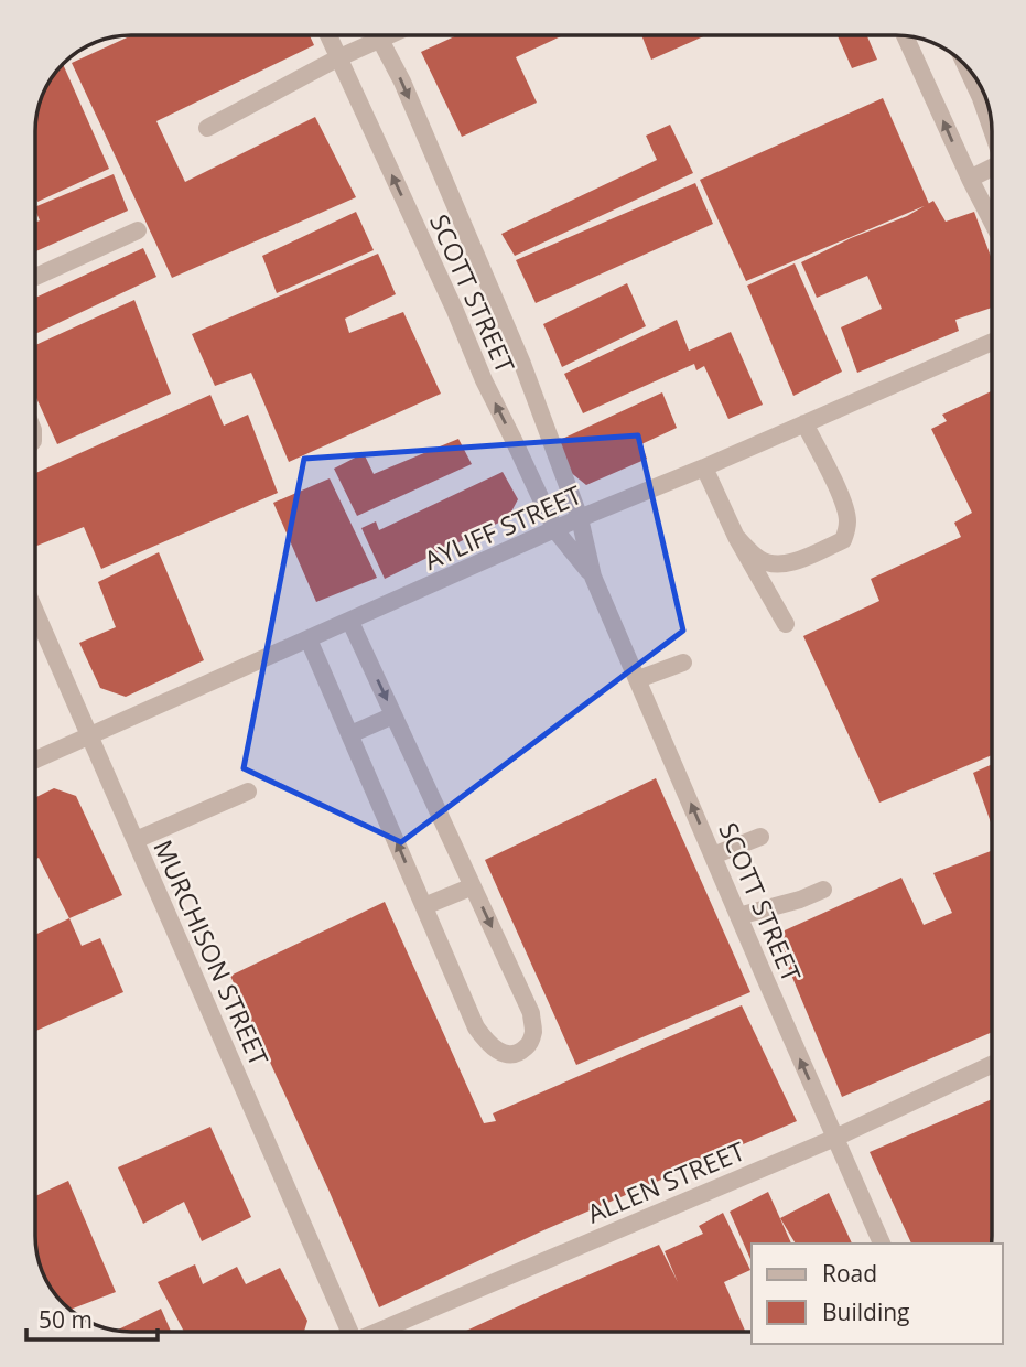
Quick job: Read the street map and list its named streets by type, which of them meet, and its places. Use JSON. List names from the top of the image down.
{
  "streets": {
    "street": [
      "SCOTT STREET",
      "AYLIFF STREET",
      "MURCHISON STREET",
      "ALLEN STREET"
    ]
  },
  "crossings": [
    ["SCOTT STREET", "AYLIFF STREET"],
    ["SCOTT STREET", "ALLEN STREET"],
    ["AYLIFF STREET", "MURCHISON STREET"]
  ],
  "legend": ["Road", "Building"],
  "scale_bar": "50 m"
}
